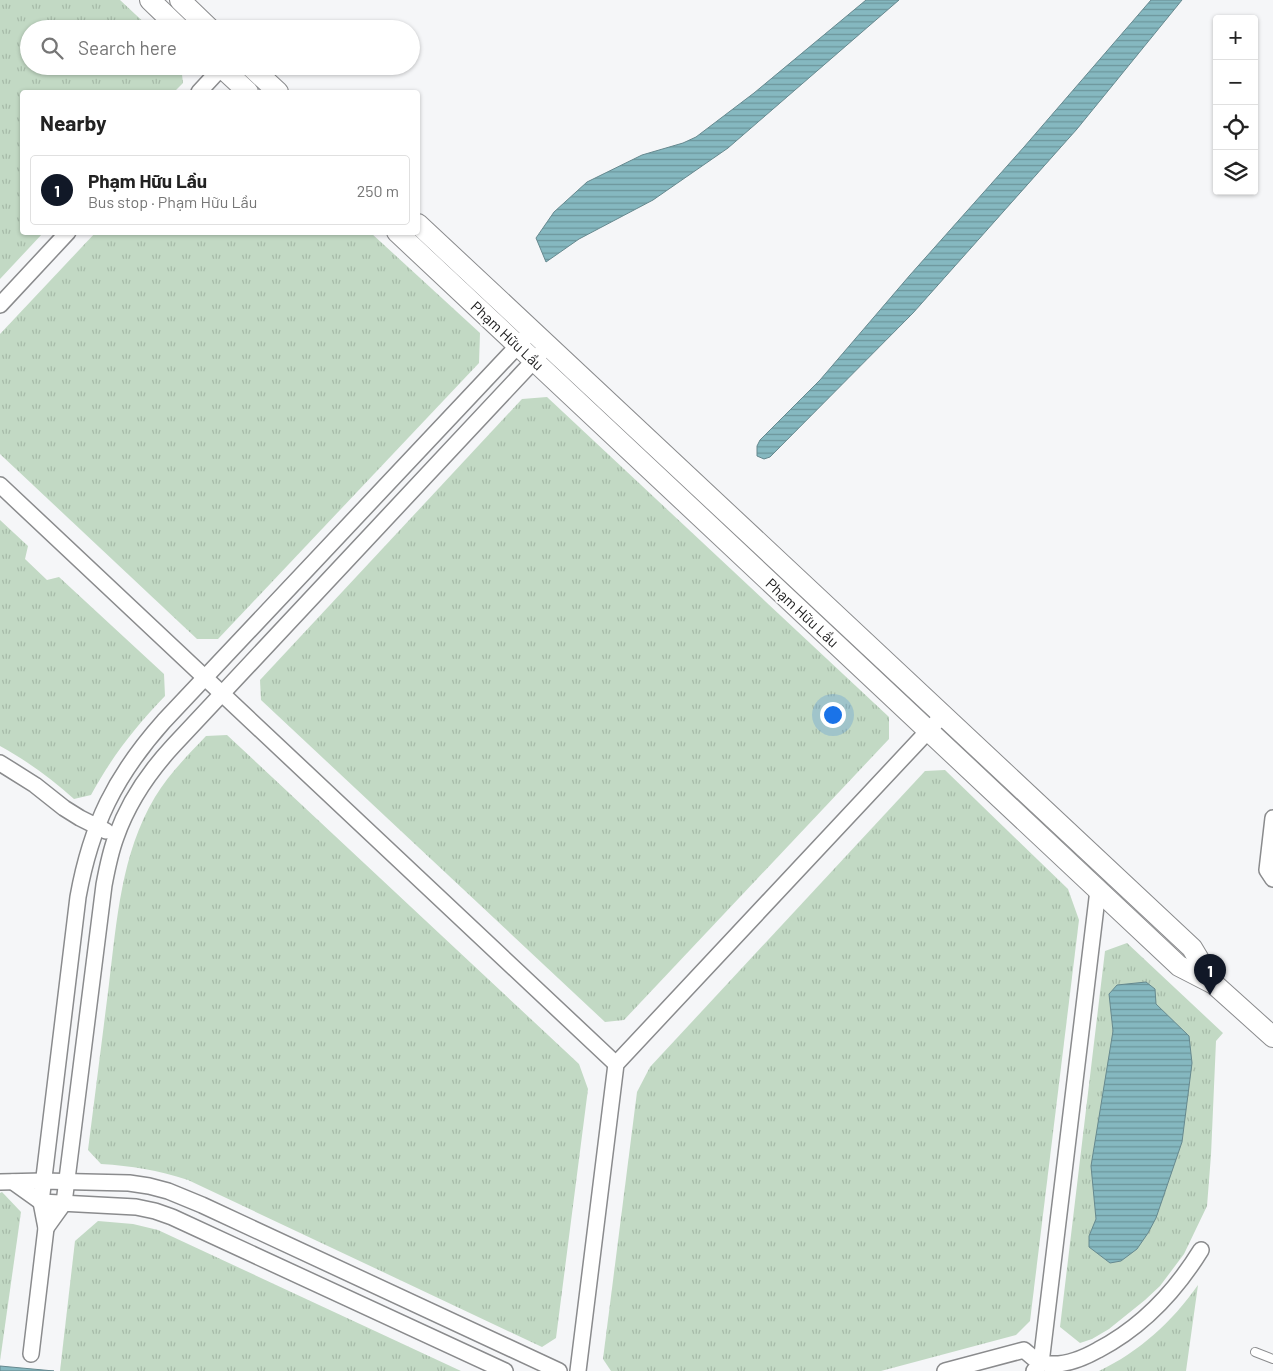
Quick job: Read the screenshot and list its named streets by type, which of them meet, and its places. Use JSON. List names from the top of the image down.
{
  "streets": {
    "main road": ["Phạm Hữu Lầu"]
  },
  "page": {
    "map_buttons": ["+", "−"],
    "search": "Search here",
    "heading": "Nearby",
    "list": [
      {
        "mark": "1",
        "name": "Phạm Hữu Lầu",
        "note": "Bus stop · Phạm Hữu Lầu",
        "value": "250 m"
      }
    ],
    "pins": "1"
  }
}
